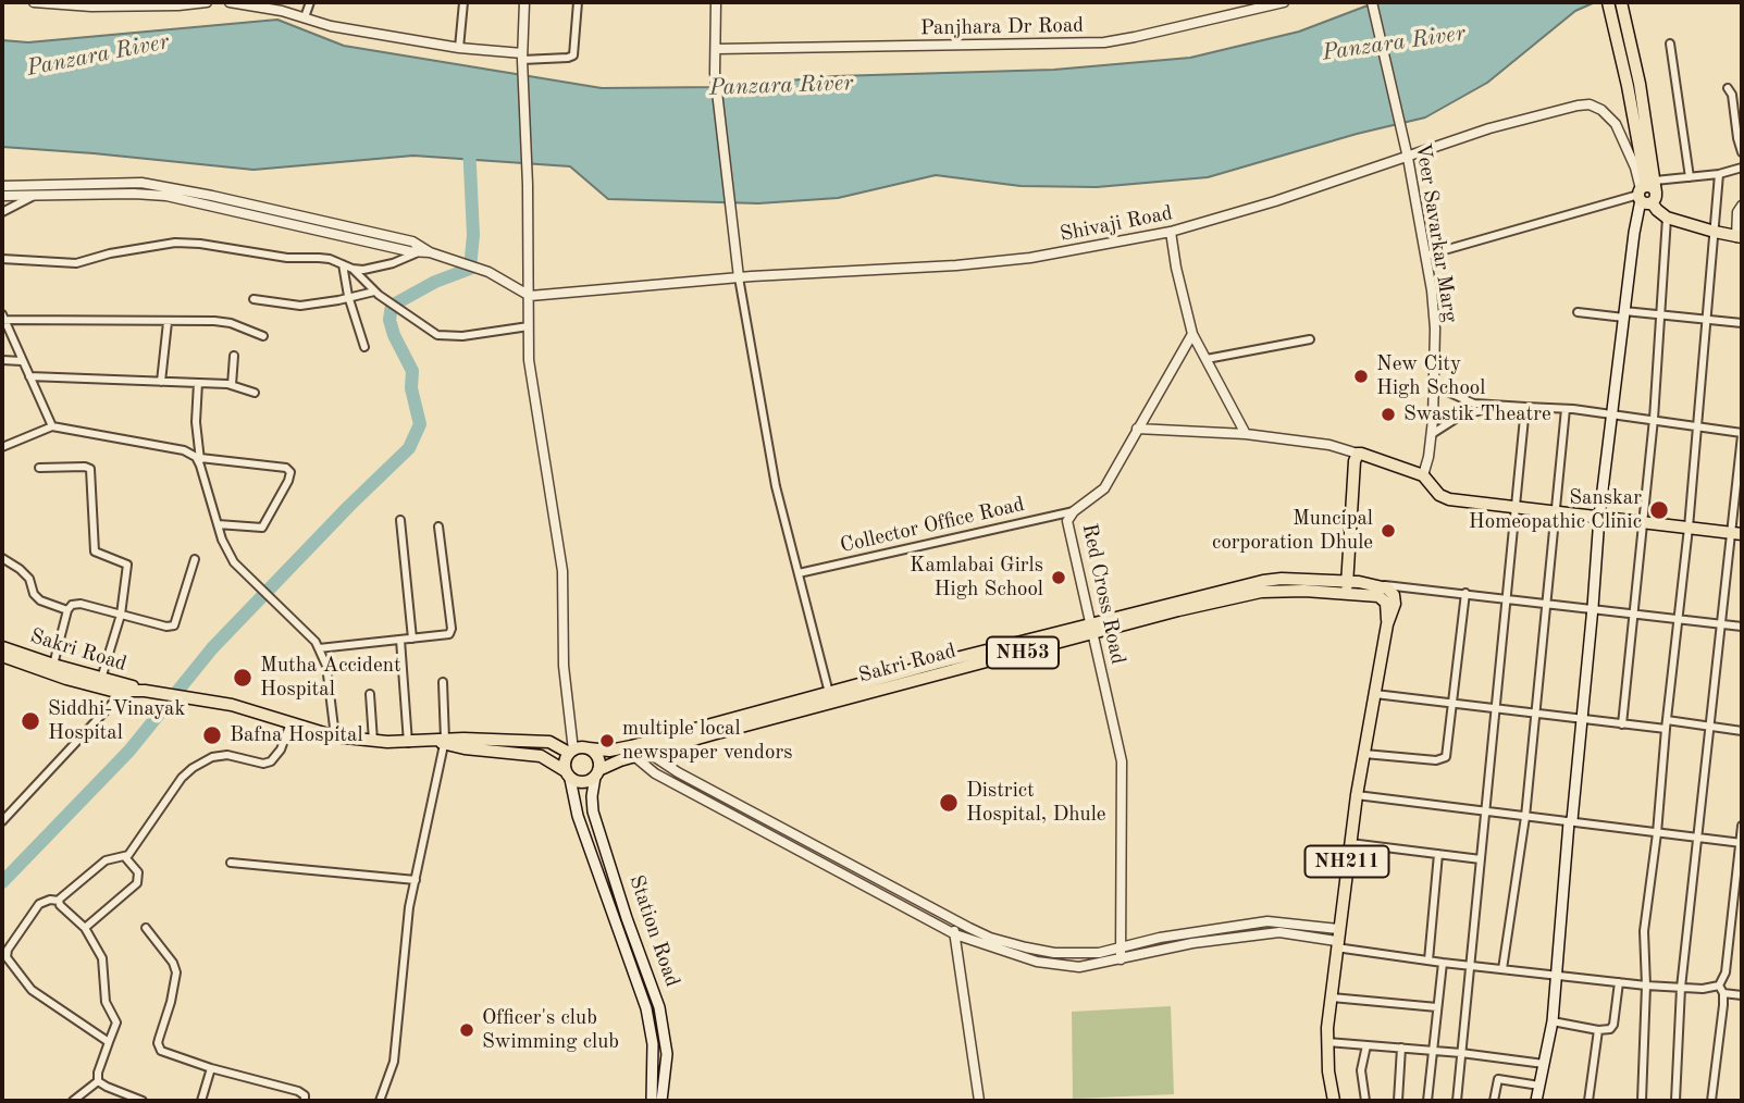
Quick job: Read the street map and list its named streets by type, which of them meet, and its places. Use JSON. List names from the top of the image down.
{
  "streets": {
    "main road": ["Sakri Road", "NH211", "Station Road"],
    "street": [
      "Panjhara Dr Road",
      "Shivaji Road",
      "Veer Savarkar Marg",
      "Collector Office Road",
      "Red Cross Road"
    ]
  },
  "crossings": [
    ["Shivaji Road", "Veer Savarkar Marg"],
    ["Collector Office Road", "Red Cross Road"]
  ],
  "water": ["Panzara River"],
  "places": [
    "New City High School",
    "Swastik Theatre",
    "Sanskar Homeopathic Clinic",
    "Muncipal corporation Dhule",
    "Kamlabai Girls High School",
    "Mutha Accident Hospital",
    "Siddhi-Vinayak Hospital",
    "Bafna Hospital",
    "multiple local newspaper vendors",
    "District Hospital, Dhule",
    "Officer's club Swimming club"
  ]
}
